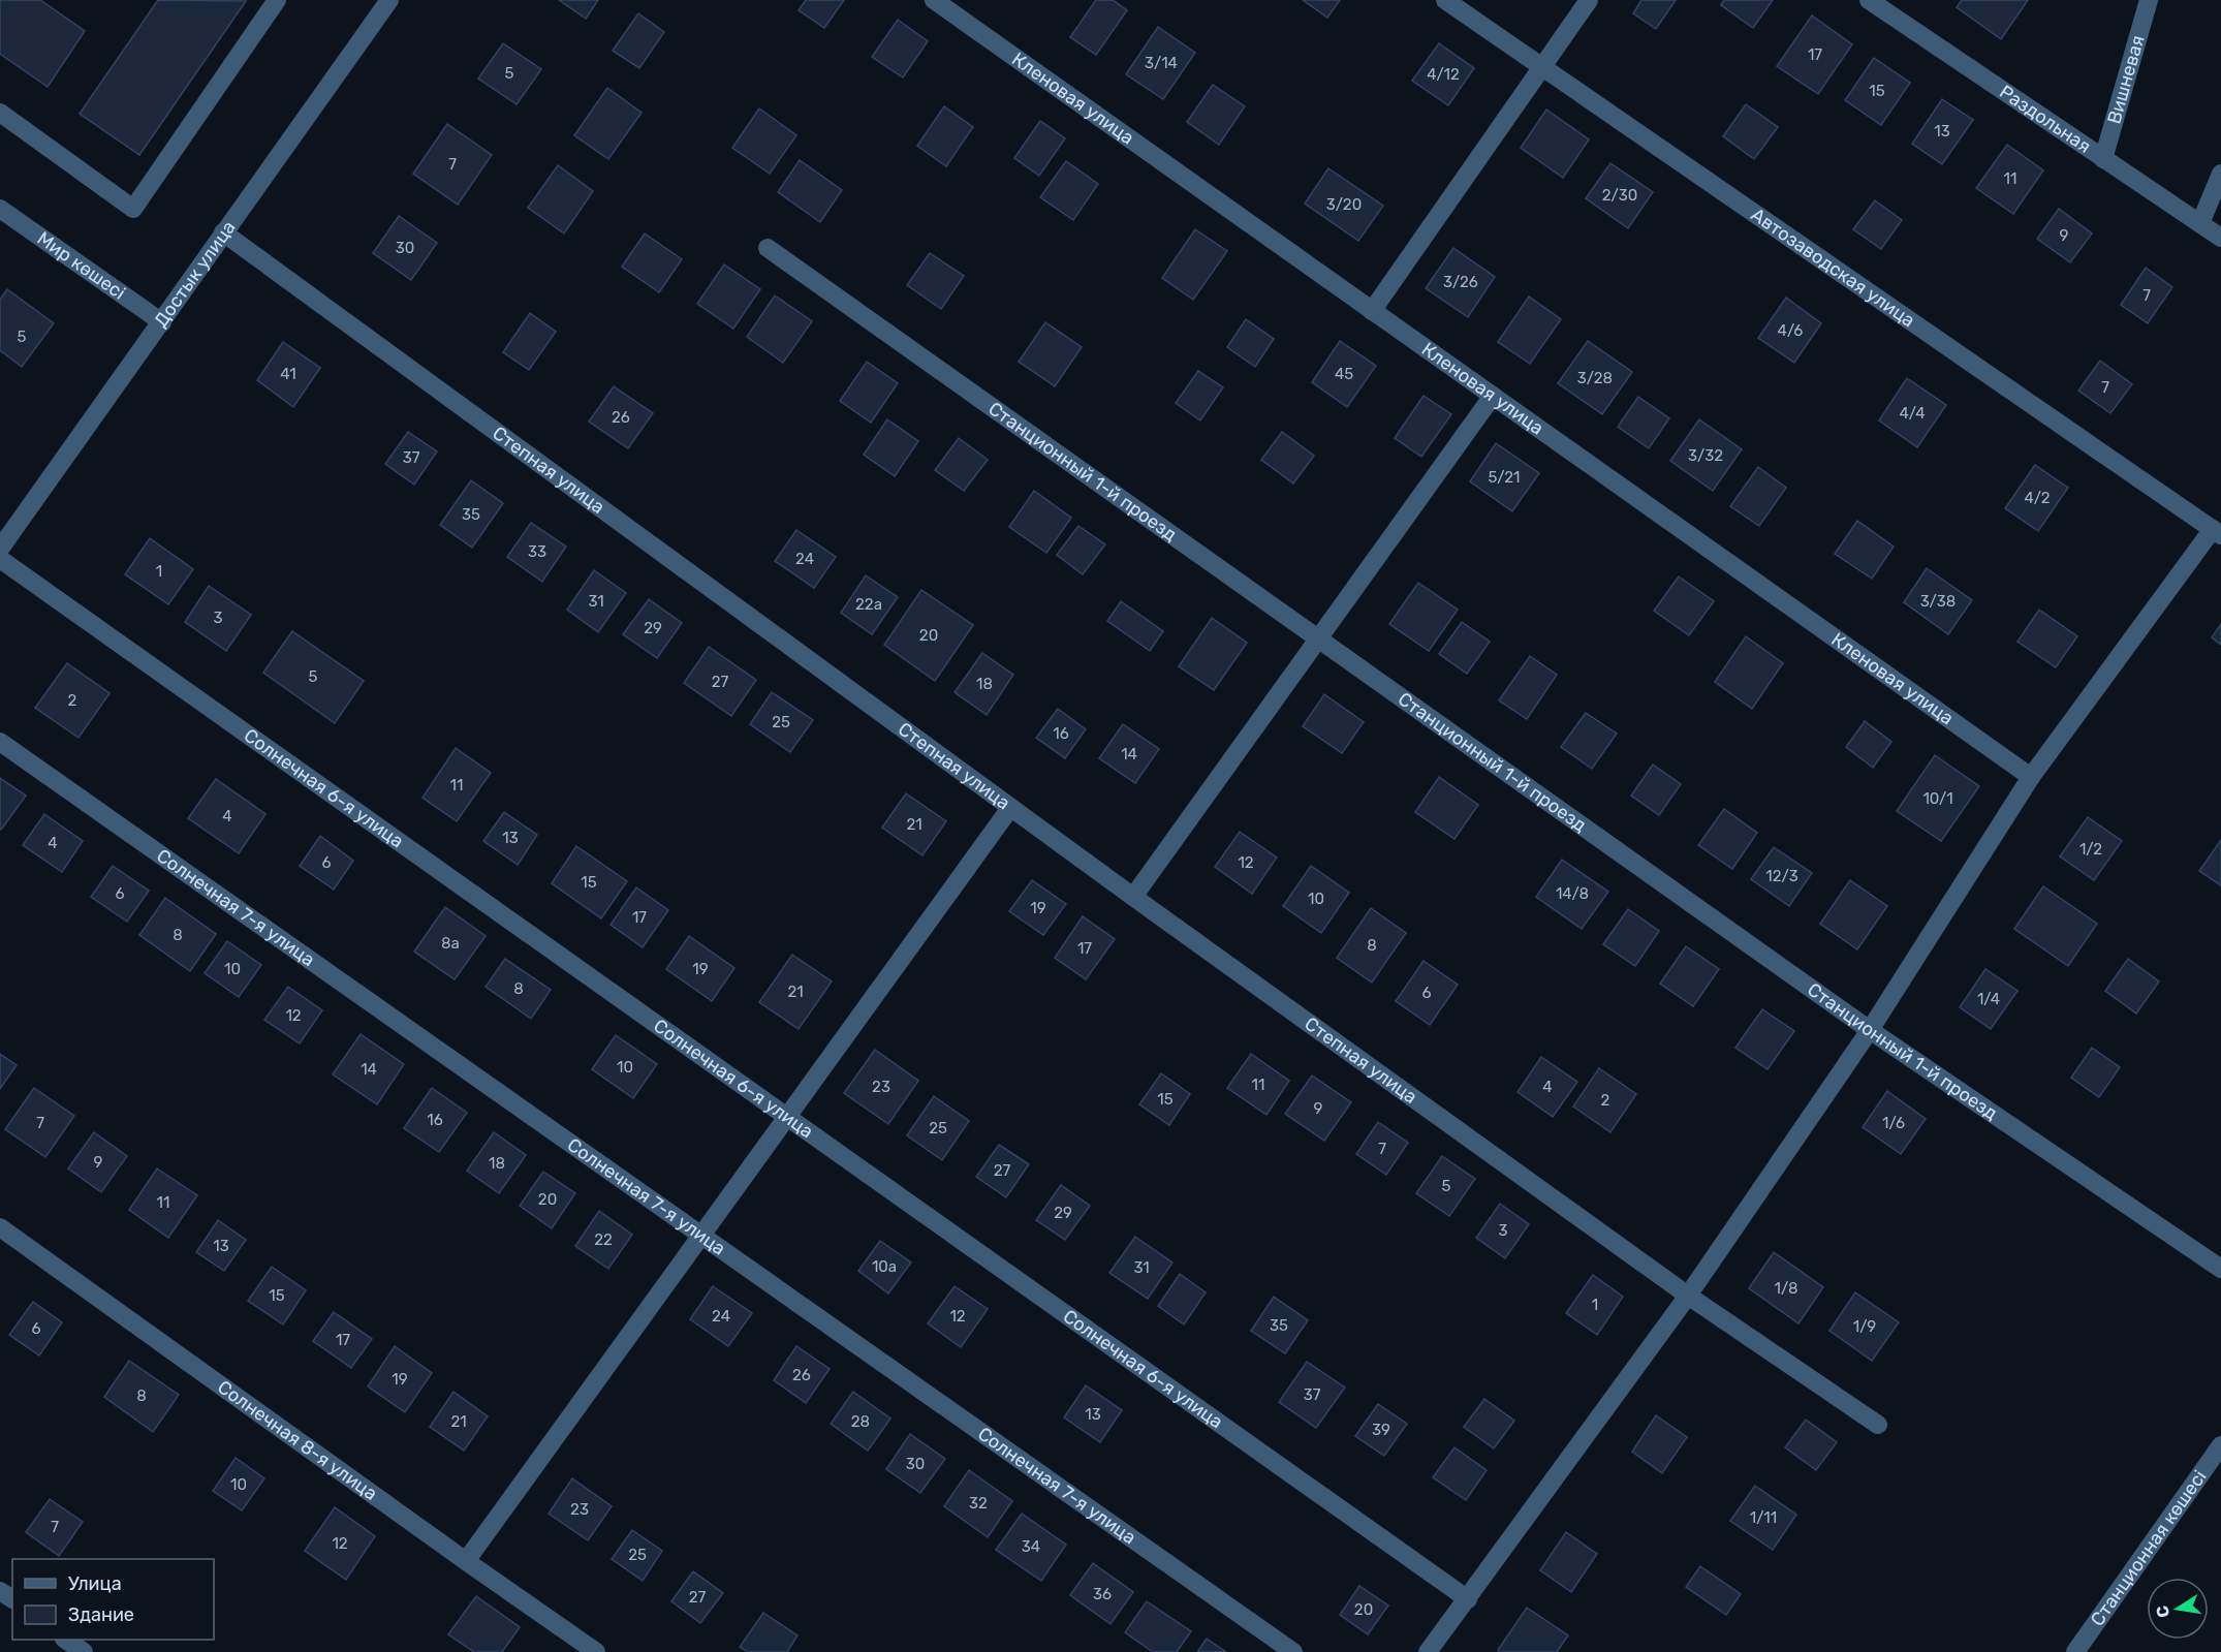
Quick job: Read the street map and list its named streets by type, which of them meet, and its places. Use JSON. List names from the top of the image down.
{
  "streets": {
    "street": [
      "Вишневая",
      "Кленовая улица",
      "Раздольная",
      "Мир көшесі",
      "Автозаводская улица",
      "Достык улица",
      "Степная улица",
      "Станционный 1-й проезд",
      "Солнечная 6-я улица",
      "Солнечная 7-я улица",
      "Солнечная 8-я улица",
      "Станционная көшесі"
    ]
  },
  "crossings": [
    ["Вишневая", "Раздольная"],
    ["Мир көшесі", "Достык улица"],
    ["Достык улица", "Степная улица"]
  ],
  "house_numbers": [
    "17",
    "3/14",
    "5",
    "4/12",
    "15",
    "13",
    "7",
    "11",
    "2/30",
    "3/20",
    "9",
    "30",
    "3/26",
    "7",
    "4/6",
    "5",
    "41",
    "45",
    "3/28",
    "7",
    "4/4",
    "26",
    "3/32",
    "37",
    "5/21",
    "4/2",
    "35",
    "33",
    "24",
    "1",
    "31",
    "3/38",
    "22а",
    "3",
    "29",
    "20",
    "5",
    "27",
    "18",
    "2",
    "25",
    "16",
    "14",
    "11",
    "10/1",
    "4",
    "21",
    "13",
    "4",
    "1/2",
    "6",
    "12",
    "12/3",
    "15",
    "6",
    "14/8",
    "10",
    "19",
    "17",
    "8",
    "8а",
    "8",
    "17",
    "10",
    "19",
    "8",
    "21",
    "6",
    "1/4",
    "12",
    "10",
    "14",
    "11",
    "23",
    "4",
    "15",
    "2",
    "9",
    "16",
    "7",
    "1/6",
    "25",
    "7",
    "9",
    "18",
    "27",
    "5",
    "20",
    "11",
    "29",
    "3",
    "22",
    "13",
    "10а",
    "31",
    "1/8",
    "15",
    "1",
    "24",
    "12",
    "35",
    "1/9",
    "6",
    "17",
    "26",
    "19",
    "37",
    "8",
    "13",
    "21",
    "28",
    "39",
    "30",
    "10",
    "32",
    "23",
    "1/11",
    "7",
    "12",
    "34",
    "25",
    "36",
    "27",
    "20"
  ],
  "legend": ["Улица", "Здание"],
  "north": "left"
}
